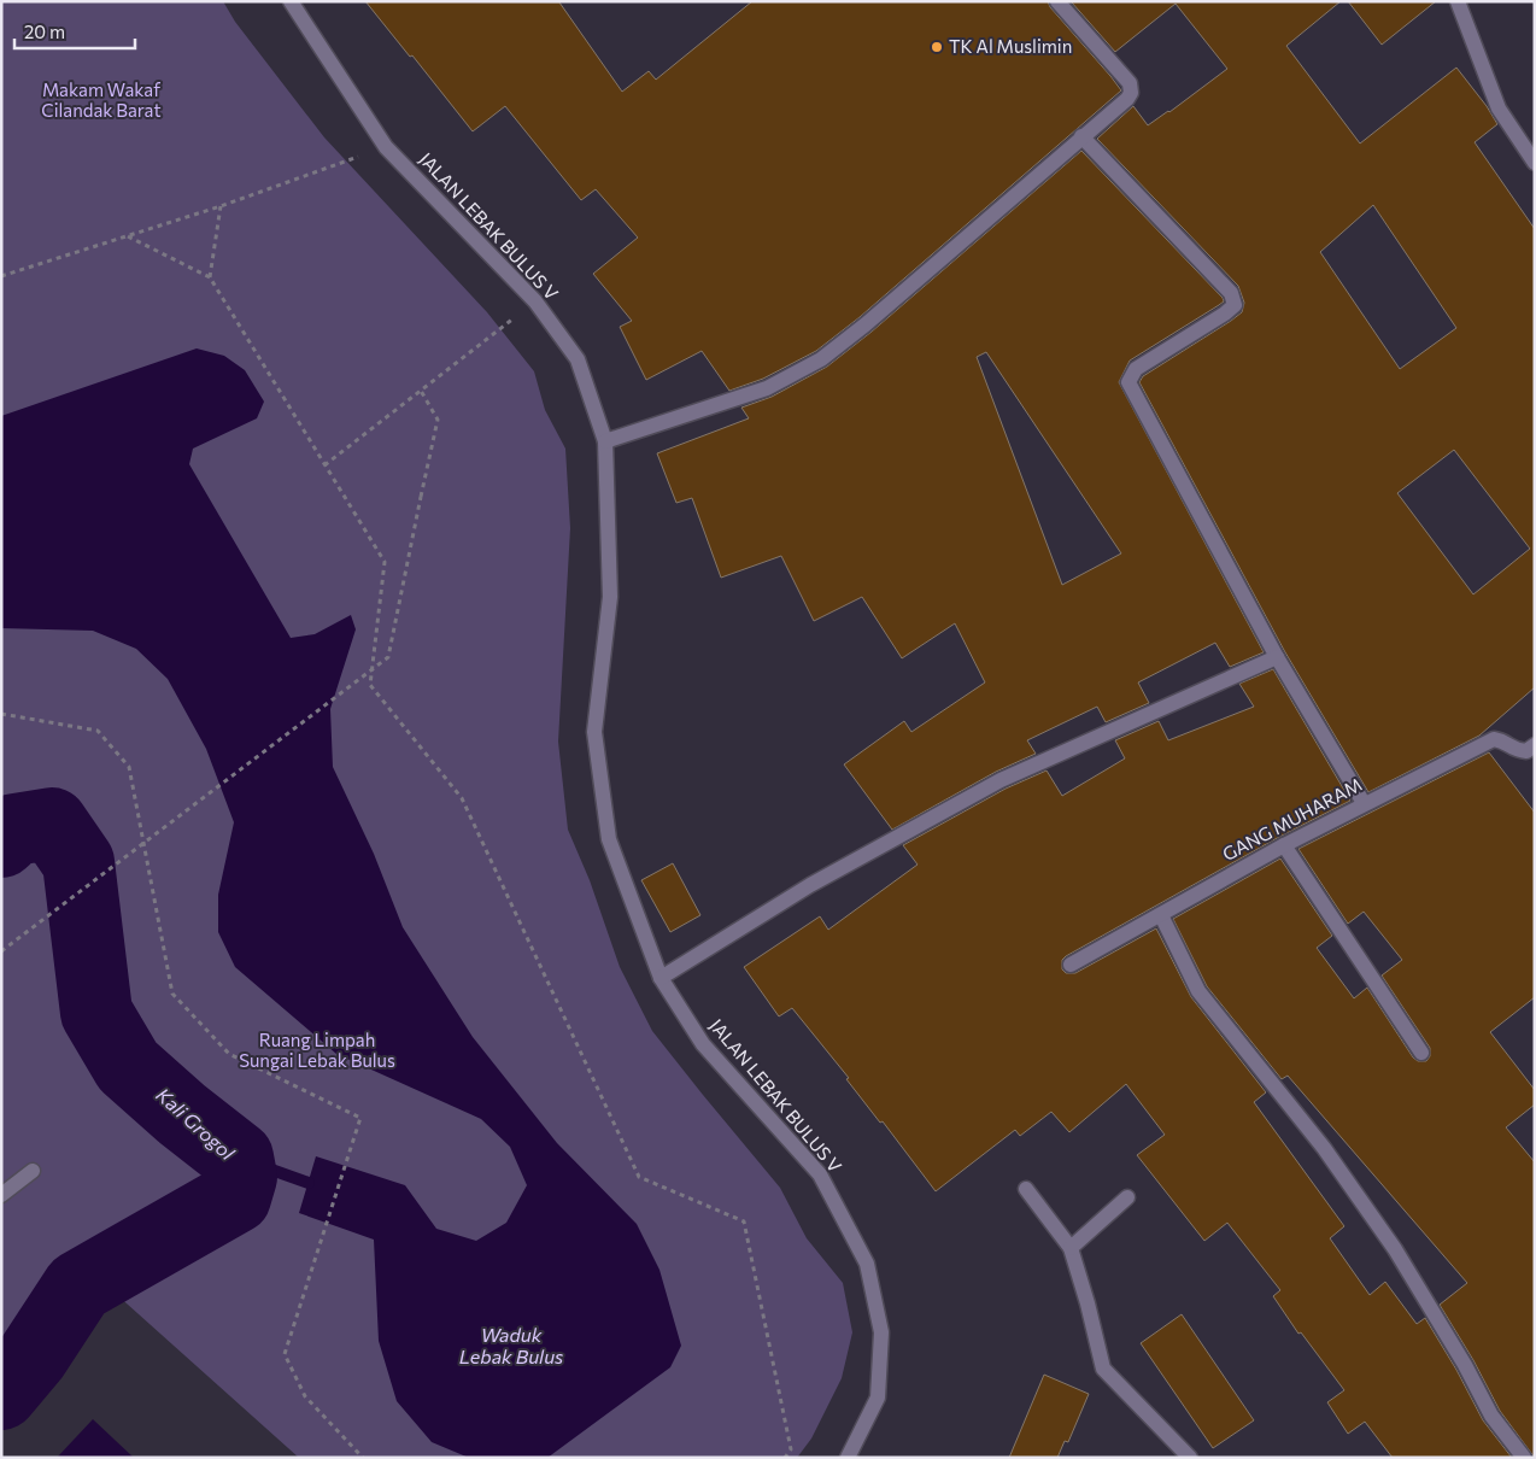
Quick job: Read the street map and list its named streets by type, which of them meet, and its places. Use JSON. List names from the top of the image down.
{
  "streets": {
    "street": ["JALAN LEBAK BULUS V", "GANG MUHARAM"]
  },
  "water": ["Kali Grogol", "Waduk Lebak Bulus"],
  "parks": ["Makam Wakaf Cilandak Barat", "Ruang Limpah Sungai Lebak Bulus"],
  "places": ["TK Al Muslimin"],
  "scale_bar": "20 m"
}
